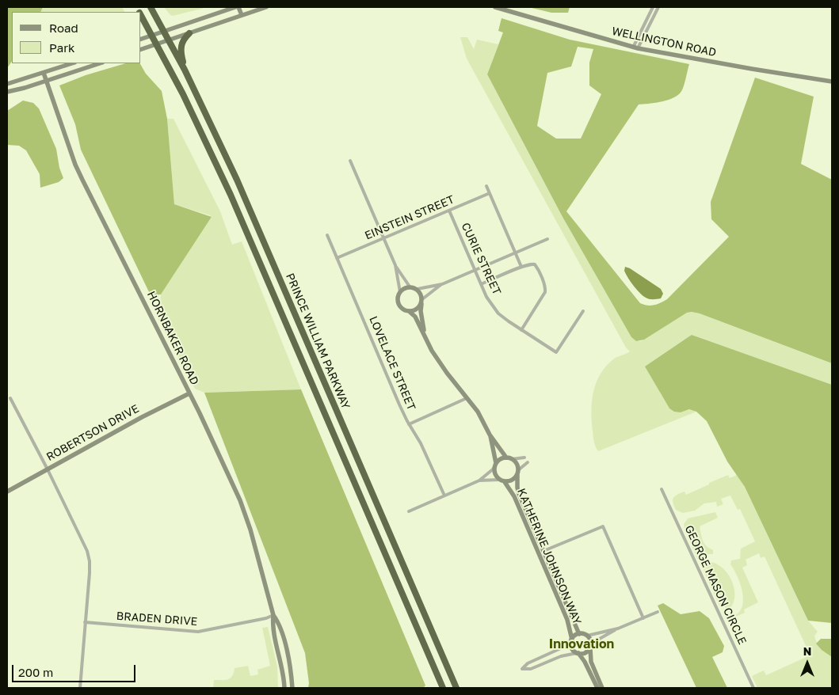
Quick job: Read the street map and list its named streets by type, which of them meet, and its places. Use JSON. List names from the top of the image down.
{
  "streets": {
    "highway": ["PRINCE WILLIAM PARKWAY"],
    "main road": [
      "WELLINGTON ROAD",
      "HORNBAKER ROAD",
      "ROBERTSON DRIVE",
      "KATHERINE JOHNSON WAY"
    ],
    "street": [
      "EINSTEIN STREET",
      "CURIE STREET",
      "LOVELACE STREET",
      "GEORGE MASON CIRCLE",
      "BRADEN DRIVE"
    ]
  },
  "crossings": [
    ["EINSTEIN STREET", "CURIE STREET"],
    ["EINSTEIN STREET", "LOVELACE STREET"],
    ["HORNBAKER ROAD", "ROBERTSON DRIVE"],
    ["HORNBAKER ROAD", "BRADEN DRIVE"]
  ],
  "districts": ["Innovation"],
  "legend": ["Road", "Park"],
  "scale_bar": "200 m",
  "north": "top"
}
